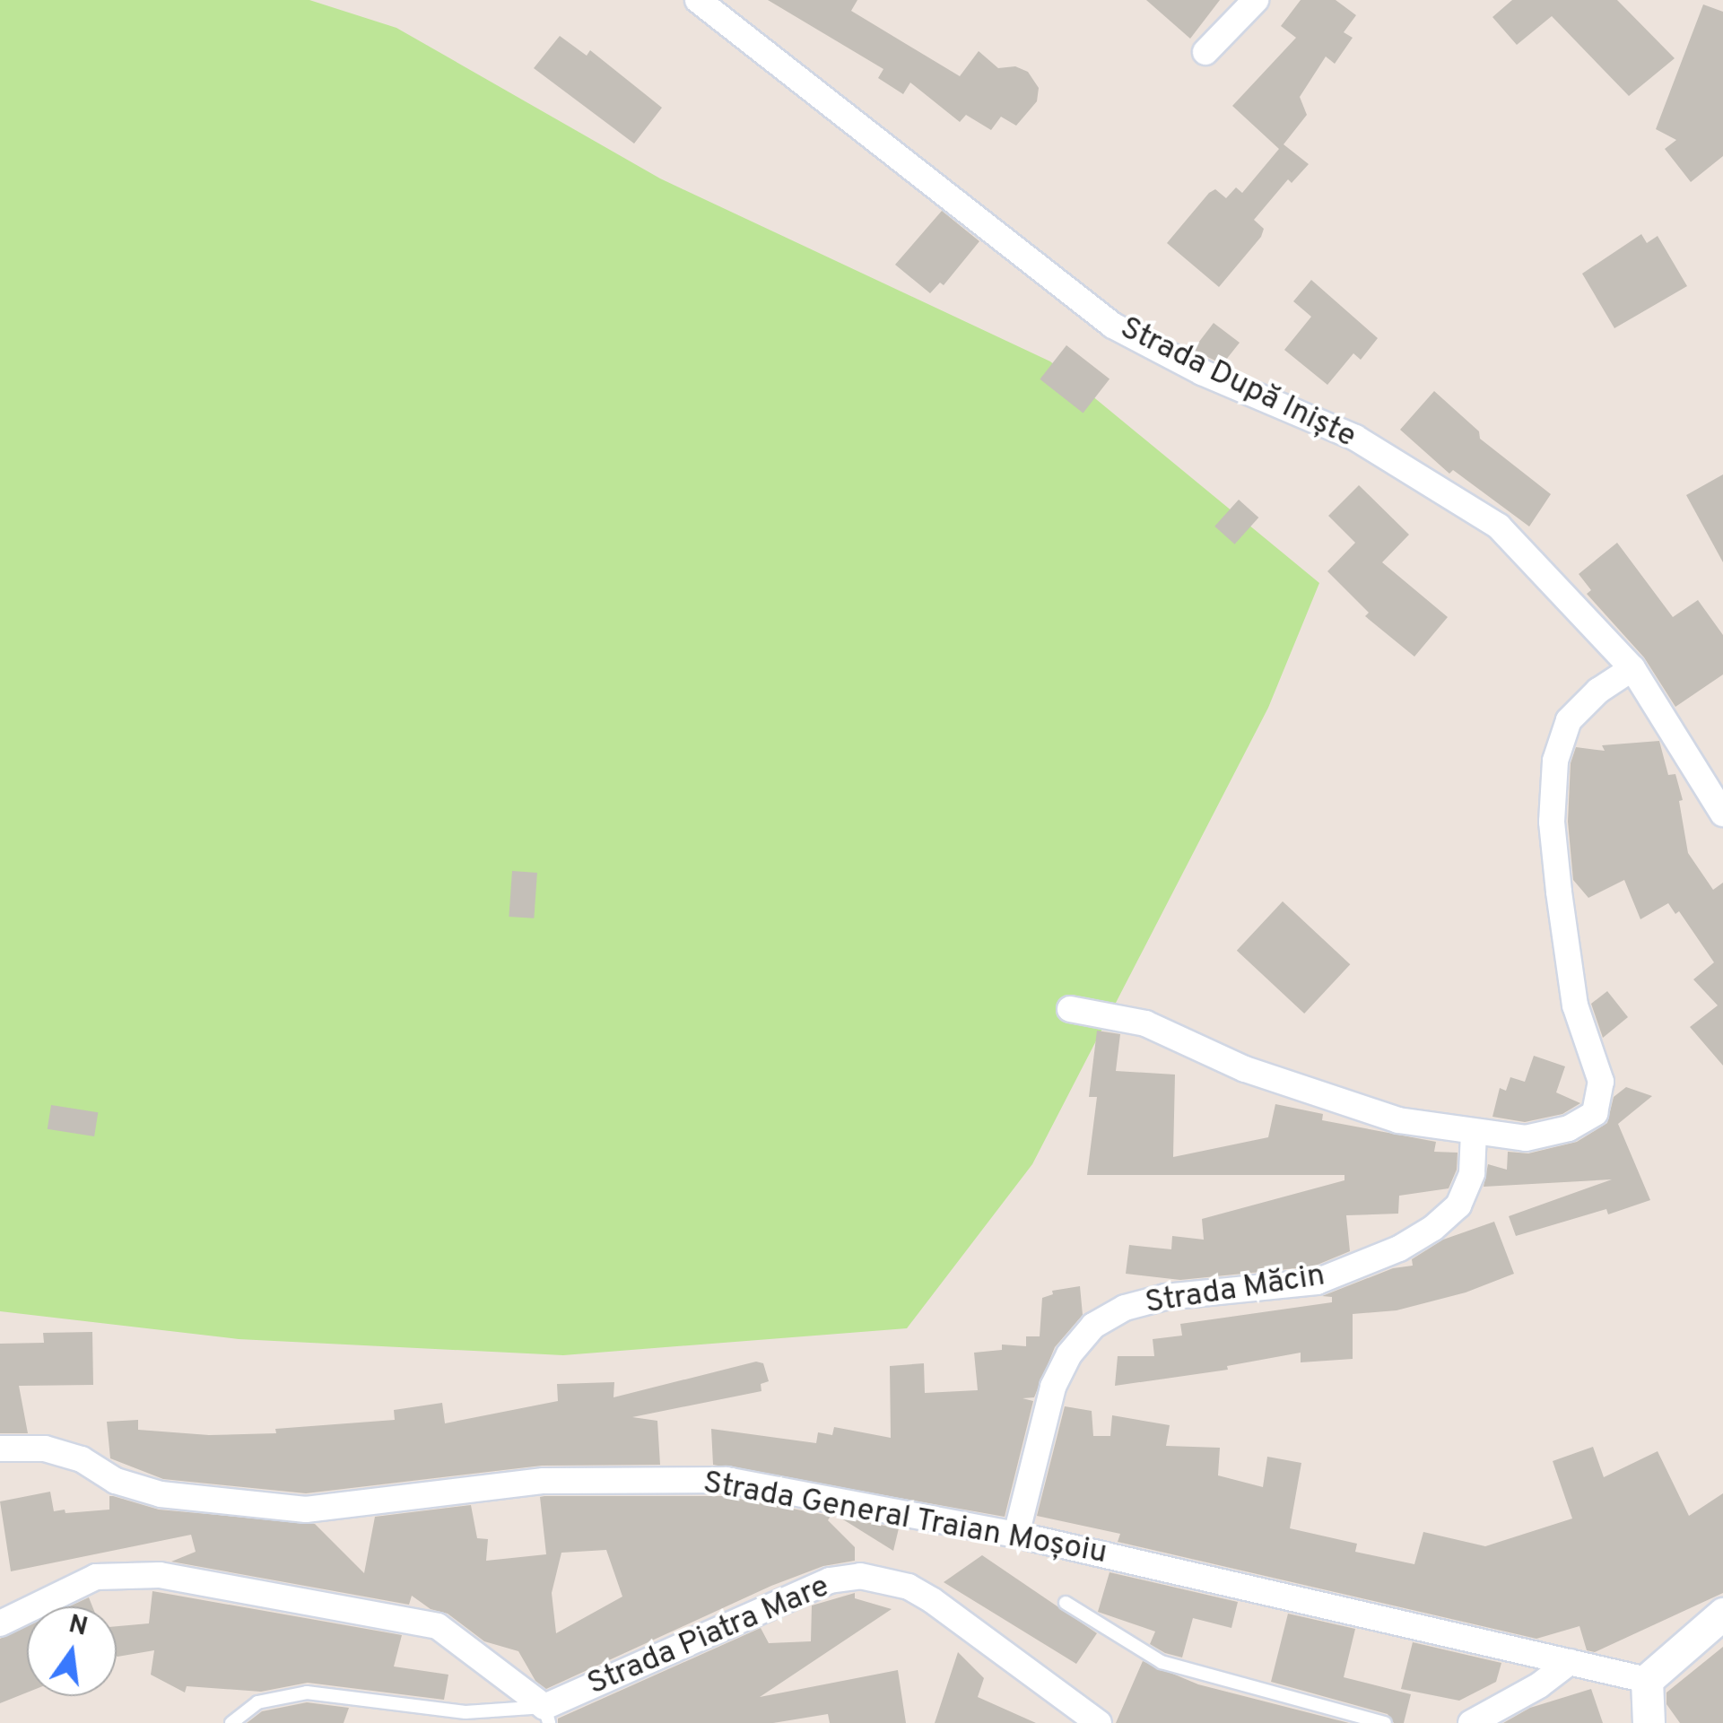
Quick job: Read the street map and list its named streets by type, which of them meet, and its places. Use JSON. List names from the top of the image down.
{
  "streets": {
    "street": [
      "Strada După Iniște",
      "Strada Măcin",
      "Strada General Traian Moșoiu",
      "Strada Piatra Mare"
    ]
  },
  "crossings": [
    ["Strada Măcin", "Strada General Traian Moșoiu"]
  ],
  "north": "top"
}
